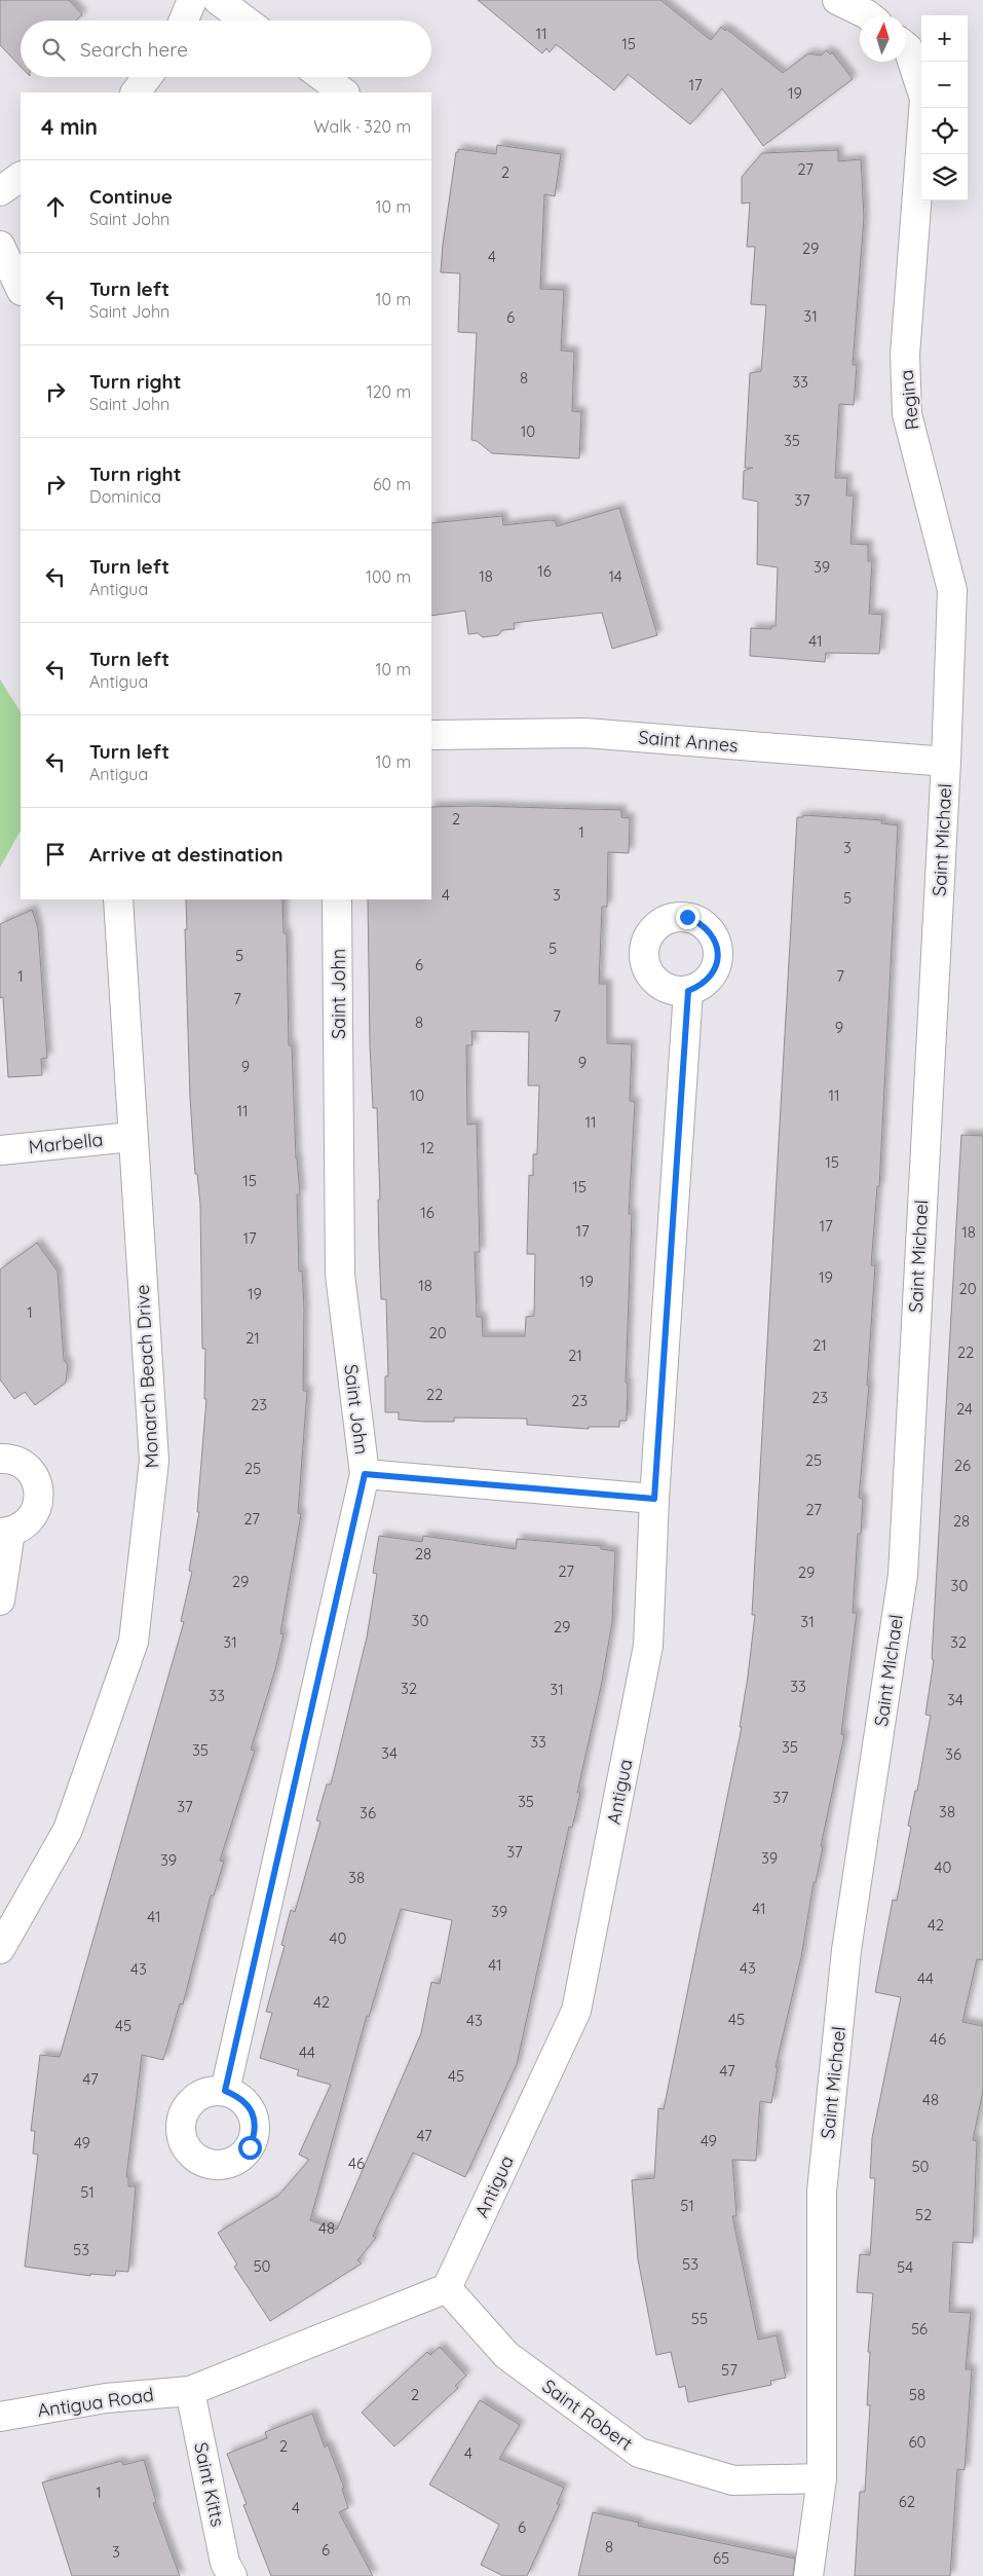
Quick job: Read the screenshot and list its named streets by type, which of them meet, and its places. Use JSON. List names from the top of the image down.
{
  "streets": {
    "street": [
      "Regina",
      "Saint Annes",
      "Saint Michael",
      "Saint John",
      "Marbella",
      "Monarch Beach Drive",
      "Antigua",
      "Antigua Road",
      "Saint Robert",
      "Saint Kitts"
    ]
  },
  "crossings": [
    ["Regina", "Saint Annes"],
    ["Regina", "Saint Michael"],
    ["Saint Annes", "Saint Michael"],
    ["Saint Michael", "Saint Robert"],
    ["Marbella", "Monarch Beach Drive"],
    ["Antigua", "Saint Robert"],
    ["Antigua Road", "Saint Kitts"]
  ],
  "house_numbers": [
    "11",
    "15",
    "17",
    "19",
    "27",
    "2",
    "29",
    "4",
    "31",
    "6",
    "8",
    "33",
    "10",
    "35",
    "37",
    "39",
    "16",
    "18",
    "14",
    "41",
    "2",
    "1",
    "3",
    "4",
    "3",
    "5",
    "5",
    "5",
    "6",
    "1",
    "7",
    "7",
    "7",
    "8",
    "9",
    "9",
    "9",
    "10",
    "11",
    "11",
    "11",
    "12",
    "15",
    "15",
    "15",
    "16",
    "17",
    "17",
    "18",
    "17",
    "19",
    "19",
    "18",
    "20",
    "19",
    "1",
    "20",
    "21",
    "21",
    "22",
    "21",
    "22",
    "23",
    "23",
    "23",
    "24",
    "25",
    "26",
    "25",
    "27",
    "27",
    "28",
    "28",
    "27",
    "29",
    "29",
    "30",
    "30",
    "31",
    "29",
    "31",
    "32",
    "33",
    "32",
    "31",
    "33",
    "34",
    "33",
    "35",
    "35",
    "34",
    "36",
    "37",
    "35",
    "37",
    "38",
    "36",
    "37",
    "39",
    "39",
    "40",
    "38",
    "41",
    "39",
    "41",
    "42",
    "40",
    "41",
    "43",
    "43",
    "44",
    "42",
    "45",
    "43",
    "45",
    "46",
    "44",
    "47",
    "45",
    "47",
    "48",
    "47",
    "49",
    "49",
    "46",
    "50",
    "51",
    "51",
    "52",
    "48",
    "53",
    "53",
    "50",
    "54",
    "55",
    "56",
    "57",
    "2",
    "58",
    "60",
    "2",
    "4",
    "1",
    "62",
    "4",
    "6",
    "8",
    "6",
    "3",
    "65"
  ],
  "north": "top",
  "page": {
    "map_buttons": ["+", "−"],
    "search": "Search here",
    "heading": ["4 min", "Walk · 320 m"],
    "list": [
      ["Continue", "Saint John", "10 m"],
      ["Turn left", "Saint John", "10 m"],
      ["Turn right", "Saint John", "120 m"],
      ["Turn right", "Dominica", "60 m"],
      ["Turn left", "Antigua", "100 m"],
      ["Turn left", "Antigua", "10 m"],
      ["Turn left", "Antigua", "10 m"],
      "Arrive at destination"
    ]
  }
}
